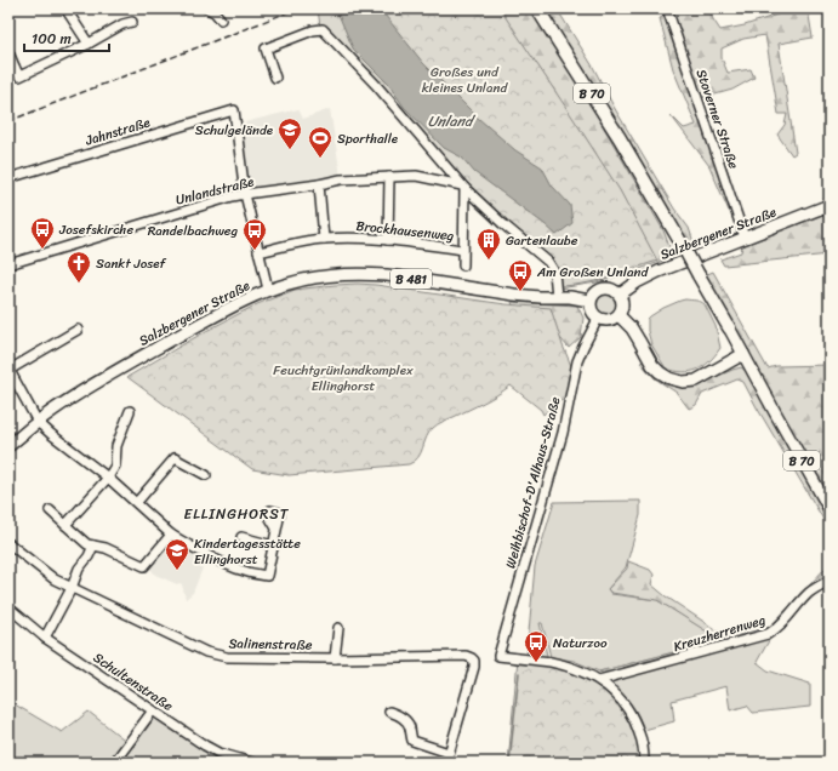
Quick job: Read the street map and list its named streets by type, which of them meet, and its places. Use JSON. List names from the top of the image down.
{
  "streets": {
    "highway": ["B 70"],
    "main road": ["Salzbergener Straße", "B 481"],
    "street": [
      "Stoverner Straße",
      "Jahnstraße",
      "Unlandstraße",
      "Brockhausenweg",
      "Weihbischof-D'Alhaus-Straße",
      "Kreuzherrenweg",
      "Salinenstraße",
      "Schultenstraße"
    ]
  },
  "crossings": [
    ["Stoverner Straße", "Salzbergener Straße"],
    ["Jahnstraße", "Unlandstraße"],
    ["Salzbergener Straße", "Weihbischof-D'Alhaus-Straße"],
    ["Weihbischof-D'Alhaus-Straße", "Kreuzherrenweg"]
  ],
  "districts": ["ELLINGHORST"],
  "water": ["Unland"],
  "parks": ["Großes und kleines Unland", "Feuchtgrünlandkomplex Ellinghorst"],
  "places": {
    "school or university": ["Schulgelände", "Kindertagesstätte Ellinghorst"],
    "sports": ["Sporthalle"],
    "bus stop": [
      "Josefskirche",
      "Randelbachweg",
      "Am Großen Unland",
      "Naturzoo"
    ],
    "building": ["Gartenlaube"],
    "church": ["Sankt Josef"]
  },
  "scale_bar": "100 m"
}
